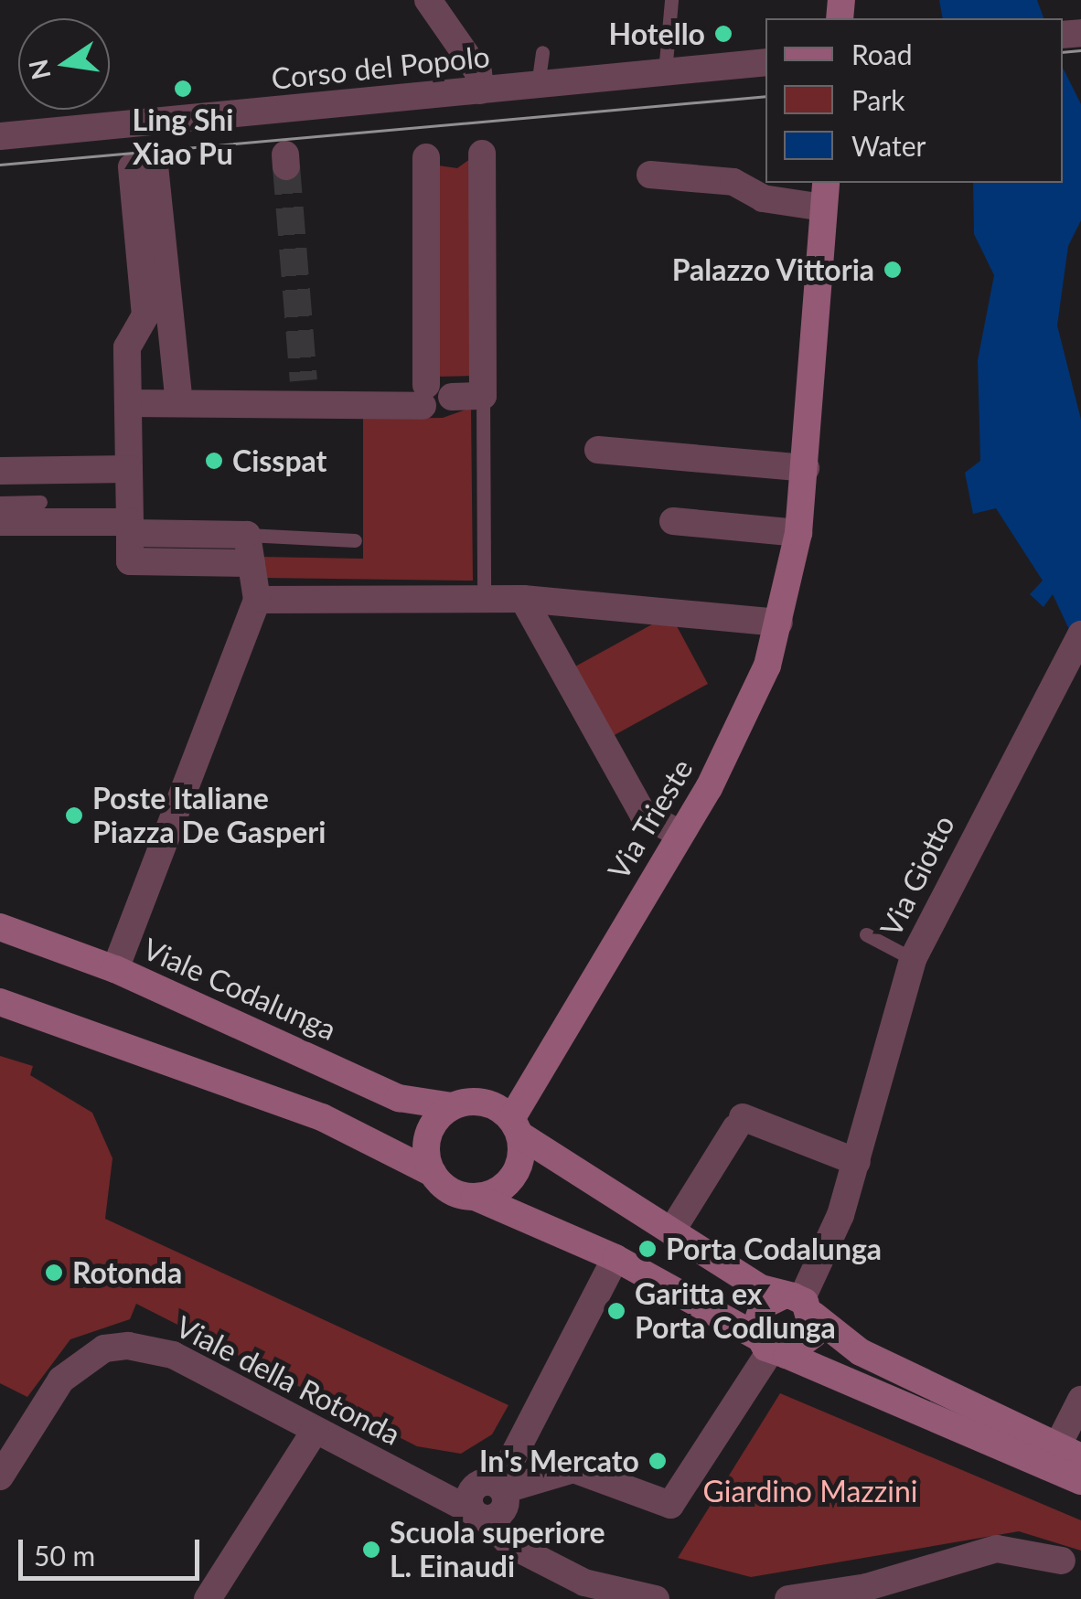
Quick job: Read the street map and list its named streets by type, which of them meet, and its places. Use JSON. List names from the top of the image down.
{
  "streets": {
    "street": [
      "Corso del Popolo",
      "Via Trieste",
      "Via Giotto",
      "Viale Codalunga",
      "Viale della Rotonda"
    ]
  },
  "crossings": [
    ["Via Trieste", "Viale Codalunga"]
  ],
  "parks": ["Giardino Mazzini"],
  "places": [
    "Hotello",
    "Ling Shi Xiao Pu",
    "Palazzo Vittoria",
    "Cisspat",
    "Poste Italiane Piazza De Gasperi",
    "Porta Codalunga",
    "Rotonda",
    "Garitta ex Porta Codlunga",
    "In's Mercato",
    "Scuola superiore L. Einaudi"
  ],
  "legend": ["Road", "Park", "Water"],
  "scale_bar": "50 m",
  "north": "left"
}
